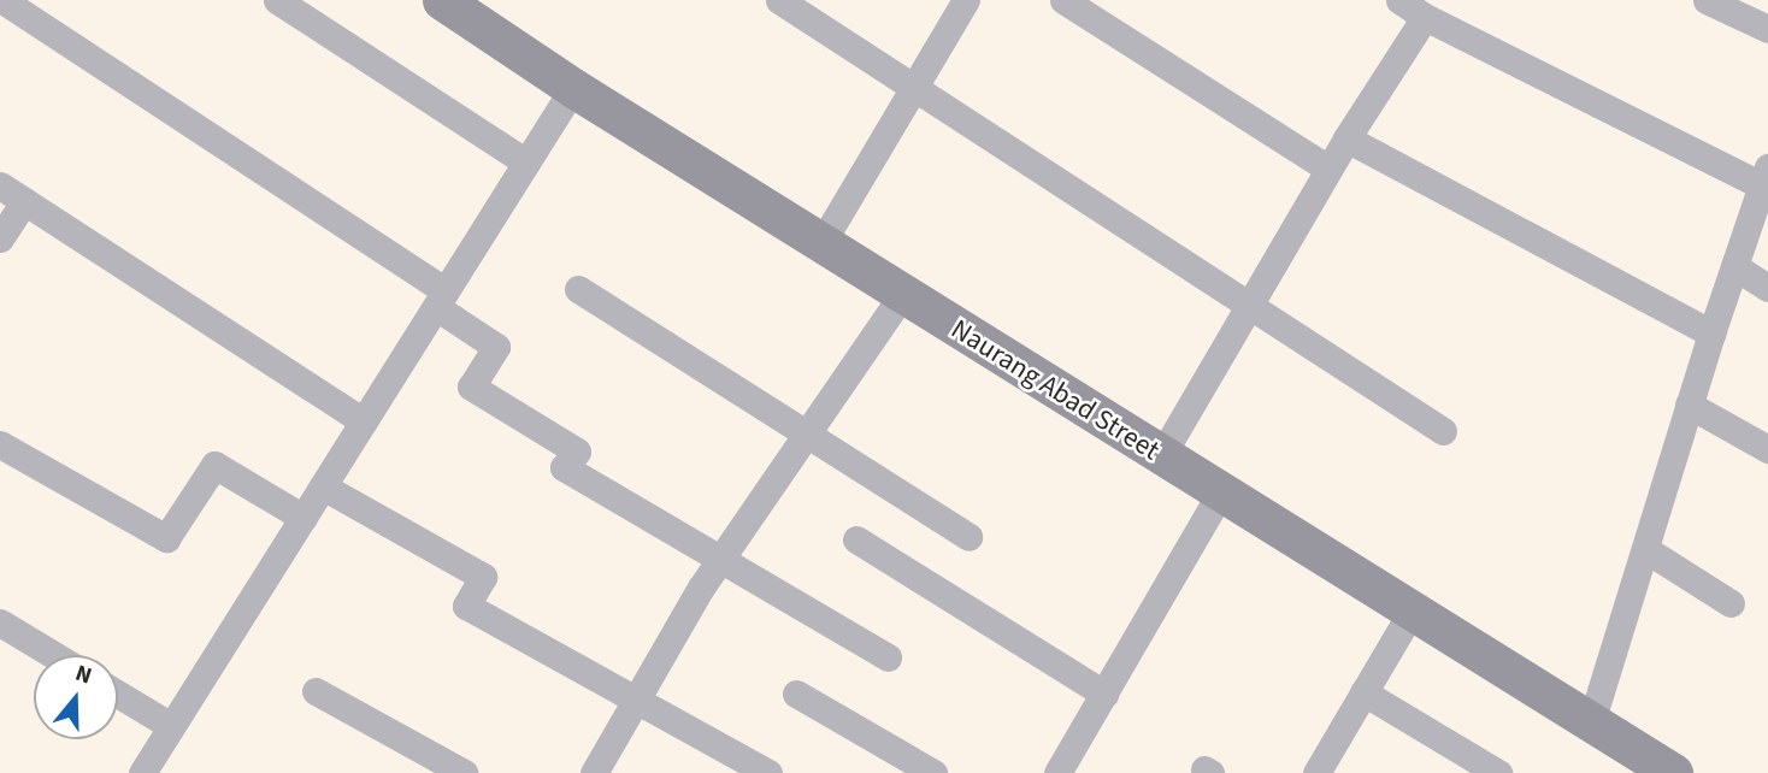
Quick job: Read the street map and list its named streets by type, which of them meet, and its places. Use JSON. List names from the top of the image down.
{
  "streets": {
    "street": ["Naurang Abad Street"]
  },
  "north": "top"
}
